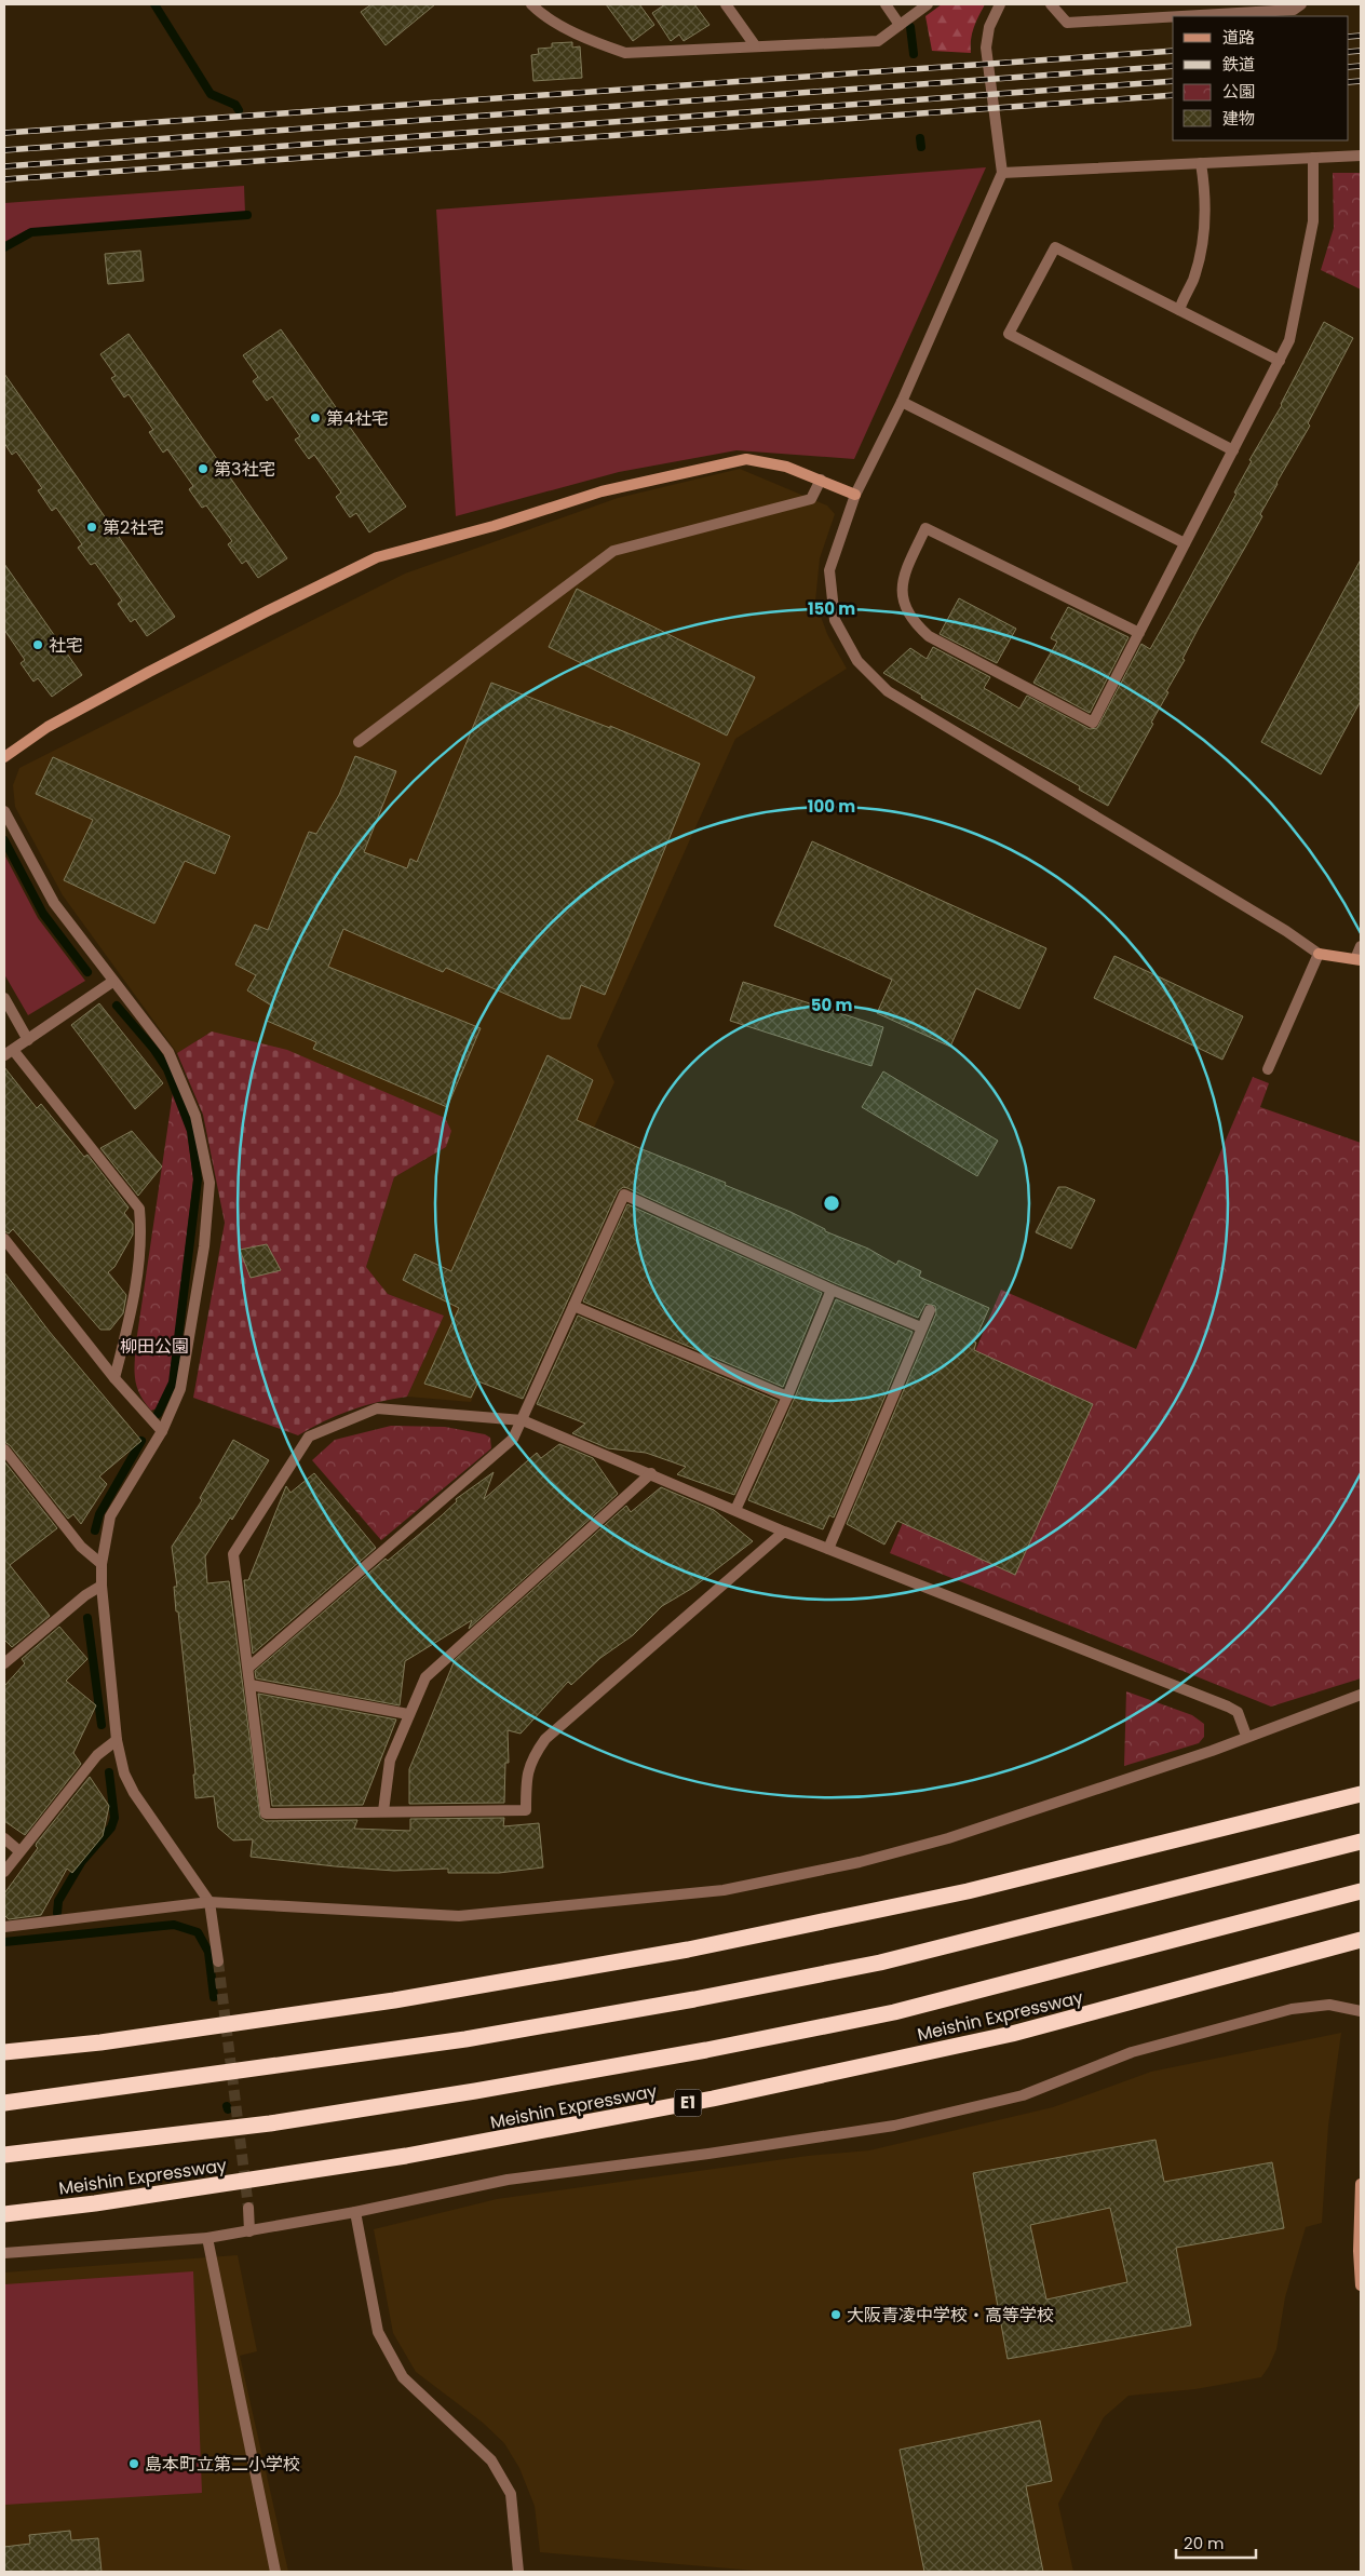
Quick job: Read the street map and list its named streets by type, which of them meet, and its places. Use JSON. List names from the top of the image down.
{
  "streets": {
    "highway": ["Meishin Expressway", "E1"]
  },
  "parks": ["柳田公園"],
  "places": [
    "第4社宅",
    "第3社宅",
    "第2社宅",
    "社宅",
    "大阪青凌中学校・高等学校",
    "島本町立第二小学校"
  ],
  "legend": [
    "道路",
    "鉄道",
    "公園",
    "建物"
  ],
  "scale_bar": "20 m",
  "rings": ["150 m", "100 m", "50 m"]
}
